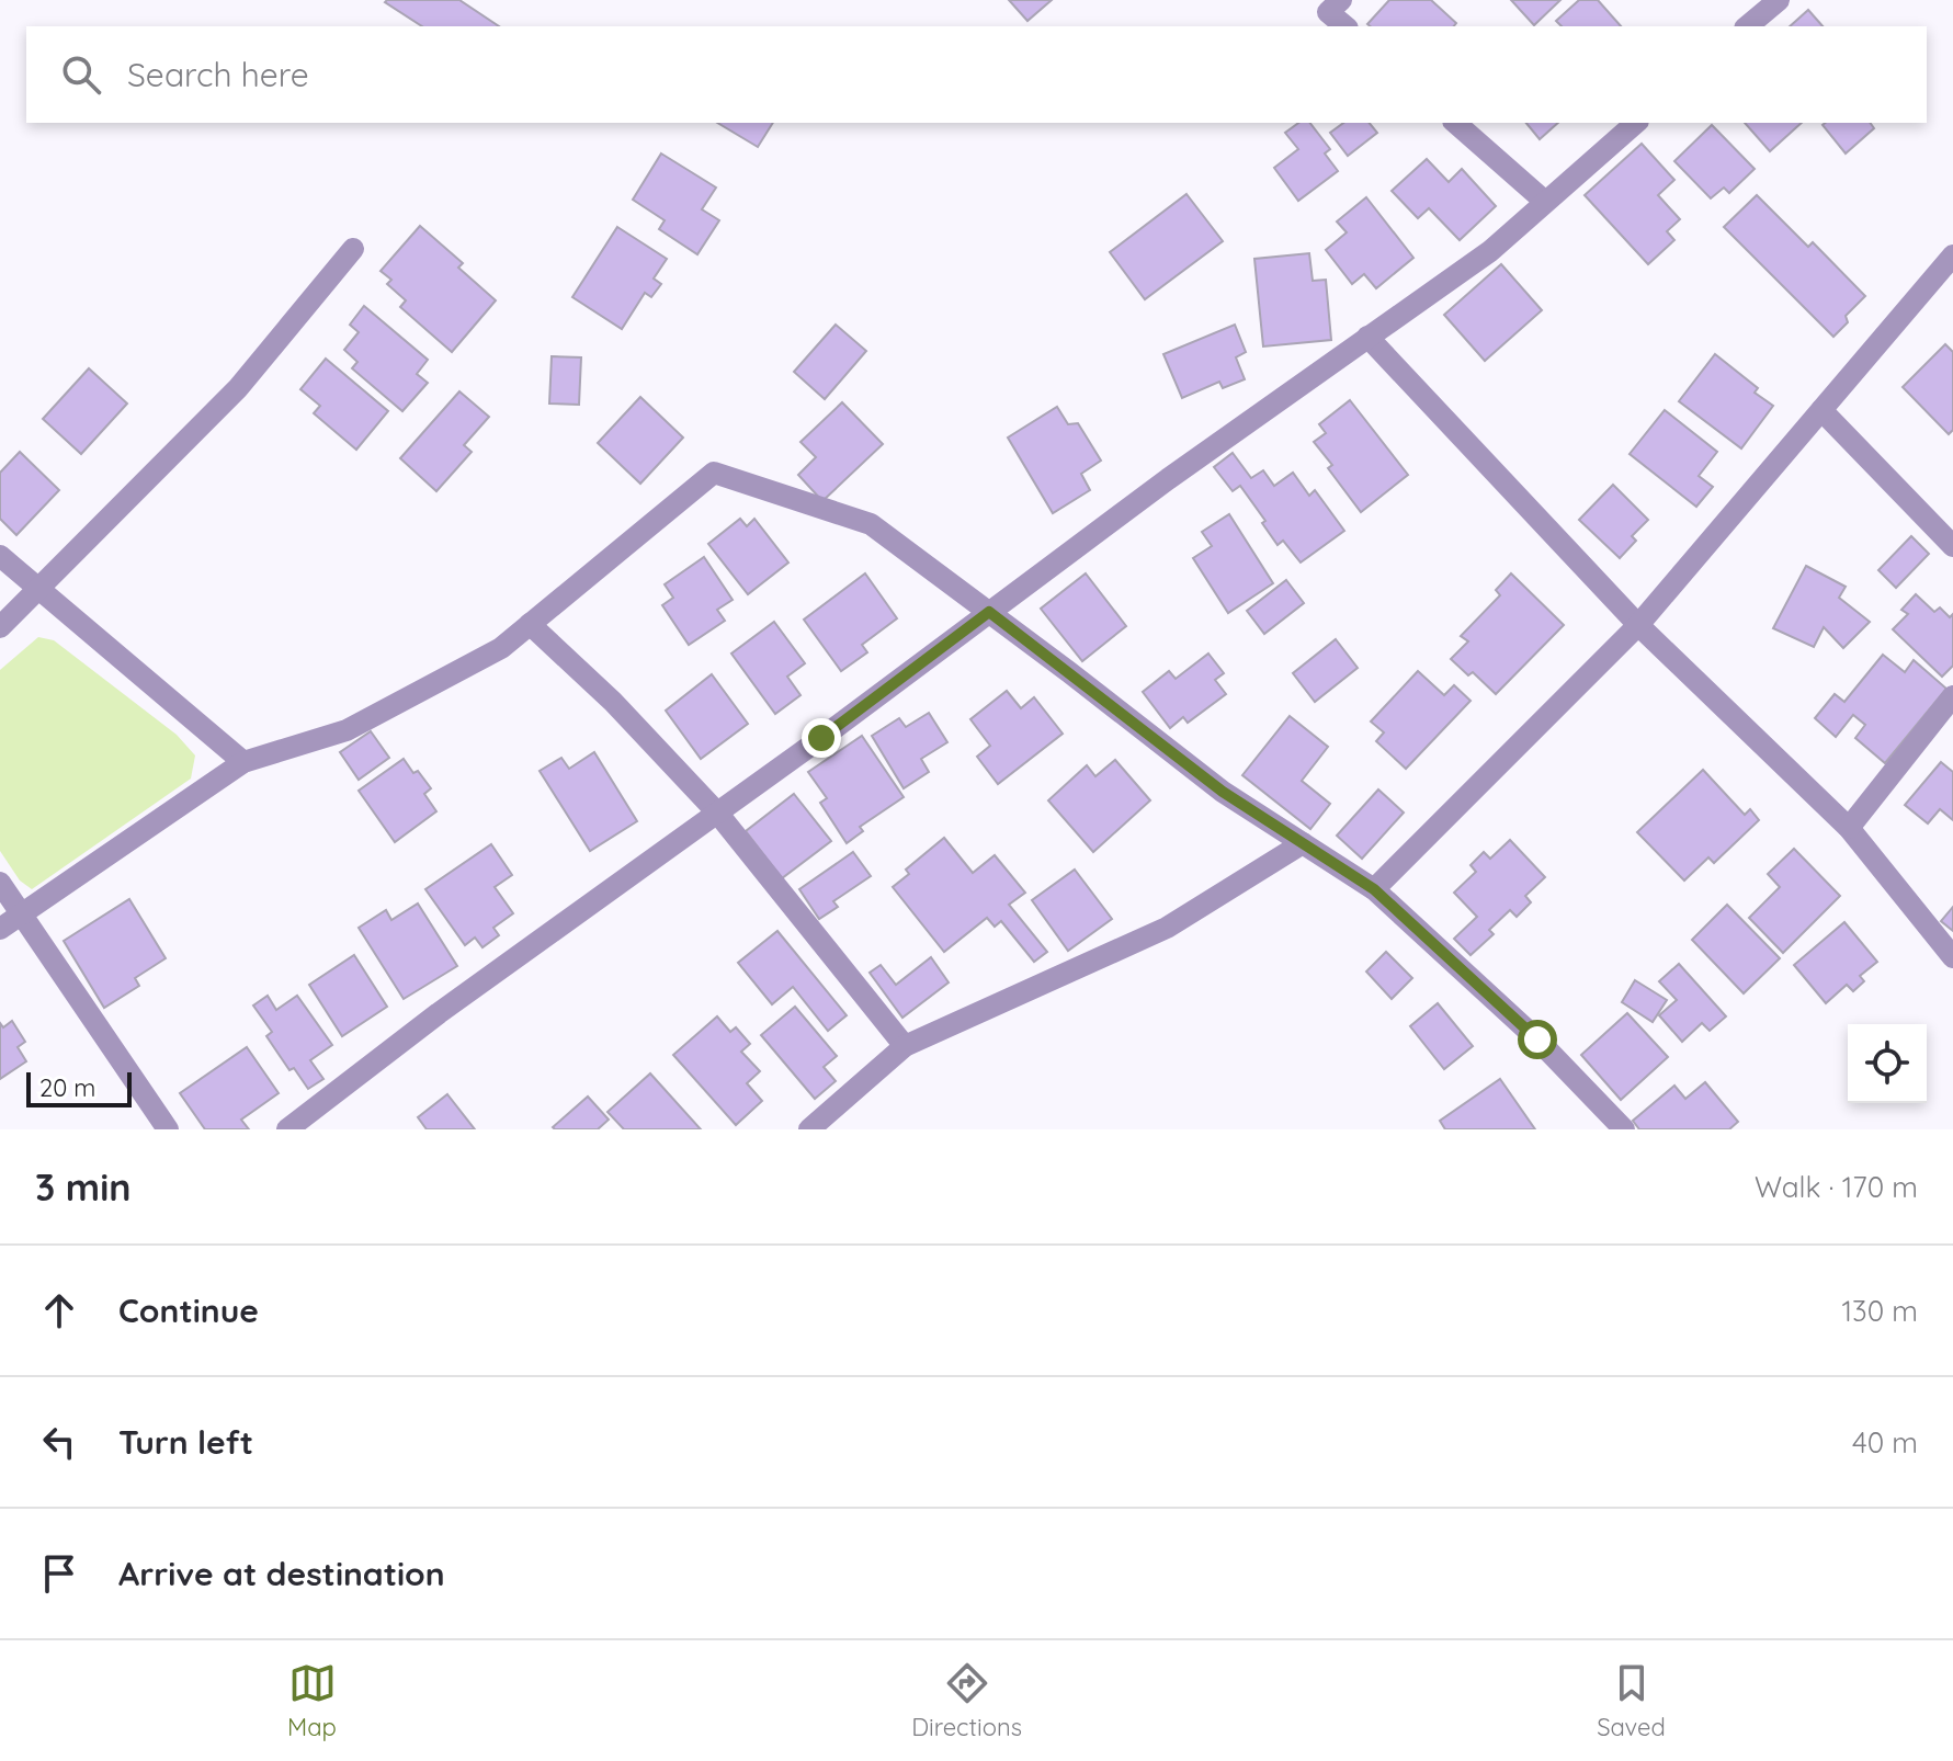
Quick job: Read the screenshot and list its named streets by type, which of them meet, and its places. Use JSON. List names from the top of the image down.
{
  "scale_bar": "20 m",
  "page": {
    "search": "Search here",
    "scale": "20 m",
    "heading": ["3 min", "Walk · 170 m"],
    "list": [
      ["Continue", "130 m"],
      ["Turn left", "40 m"],
      "Arrive at destination"
    ],
    "nav": ["Map", "Directions", "Saved"]
  }
}
